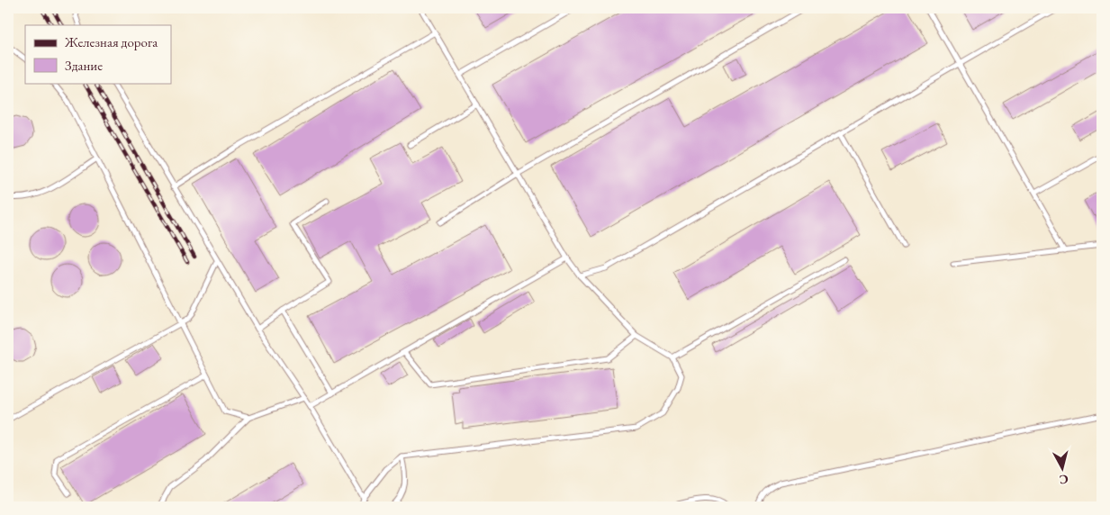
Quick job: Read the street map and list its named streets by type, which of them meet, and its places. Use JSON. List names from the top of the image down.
{
  "legend": ["Железная дорога", "Здание"],
  "north": "bottom"
}
